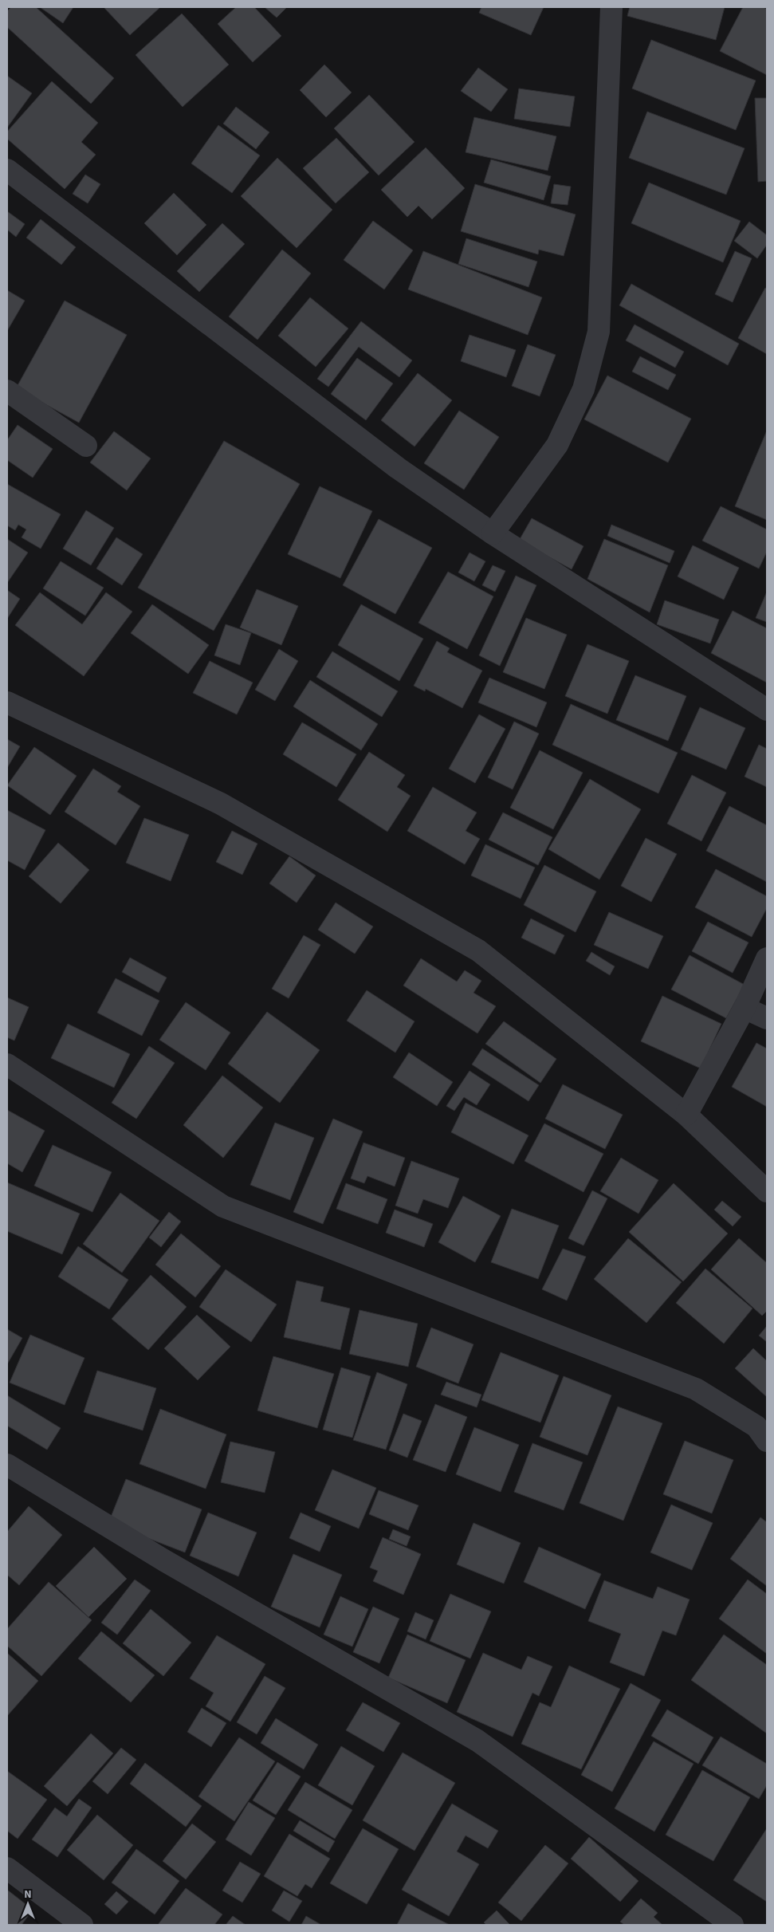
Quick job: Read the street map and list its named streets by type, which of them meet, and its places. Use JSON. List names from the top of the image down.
{
  "north": "top"
}
